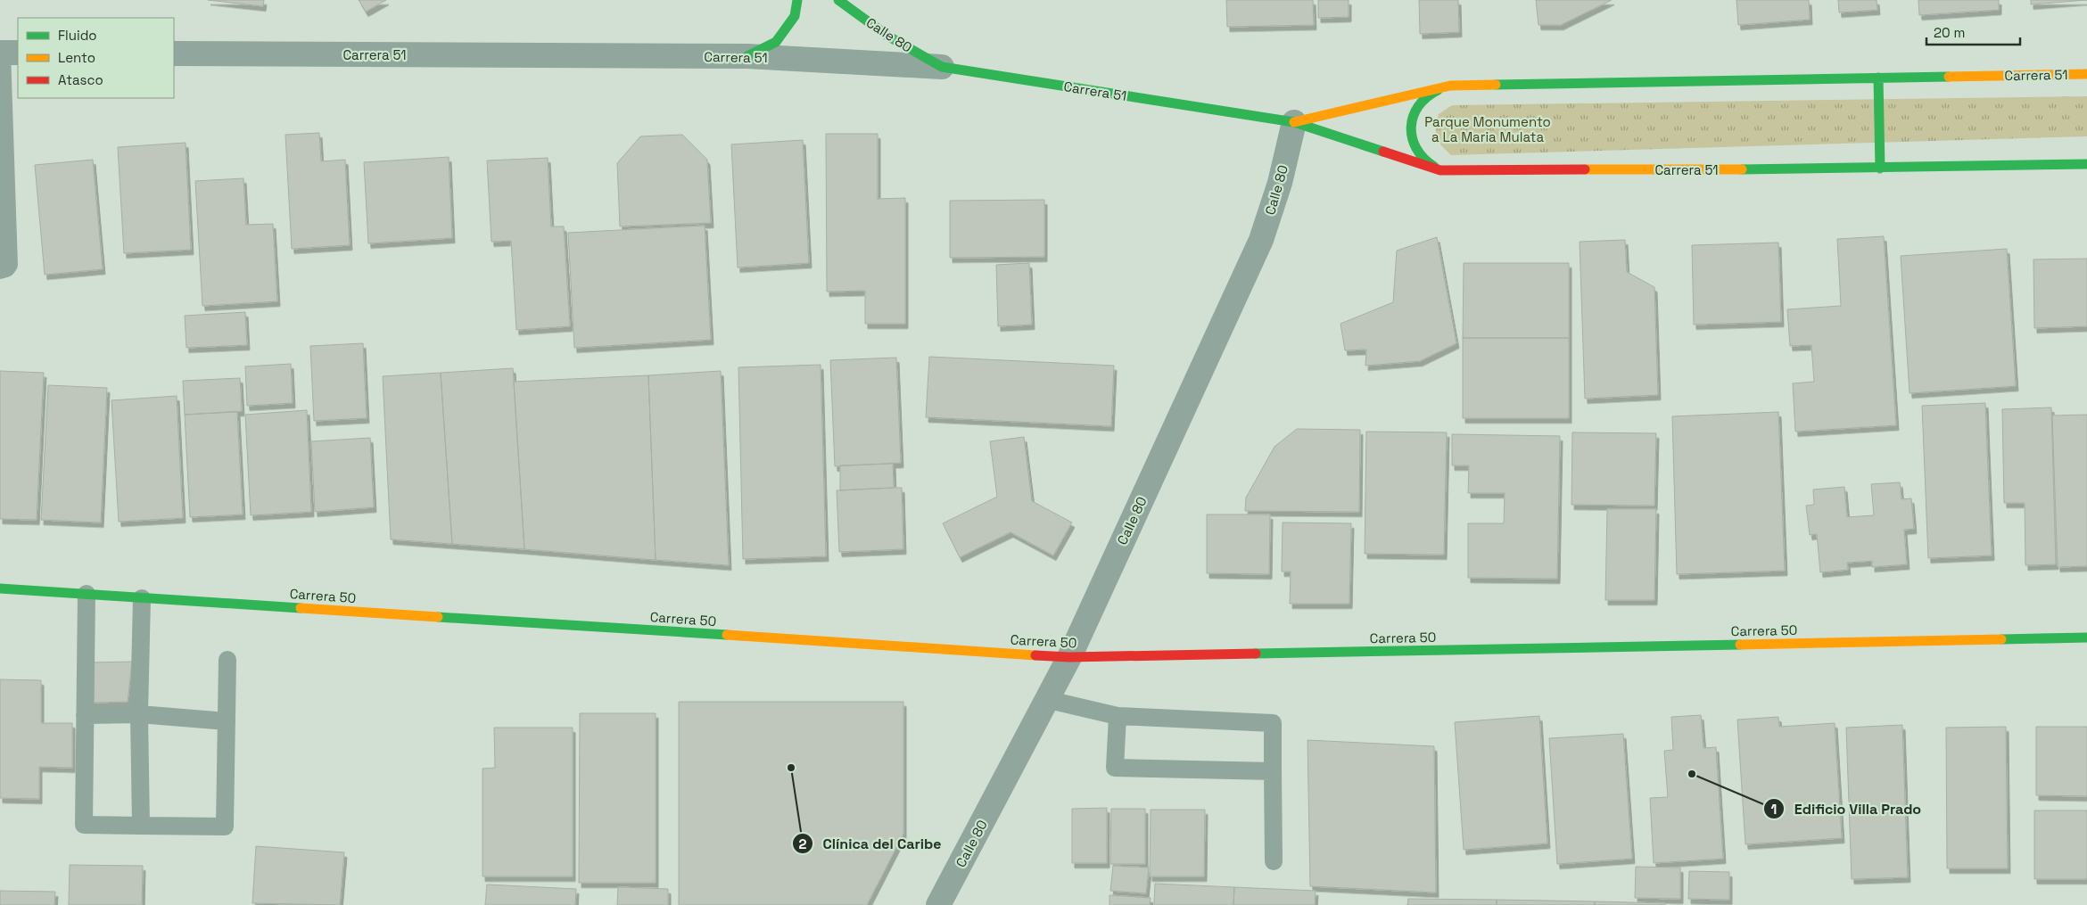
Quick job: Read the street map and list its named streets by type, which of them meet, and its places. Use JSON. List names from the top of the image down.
{
  "streets": {
    "street": ["Calle 80", "Carrera 51", "Carrera 50"]
  },
  "crossings": [
    ["Calle 80", "Carrera 51"],
    ["Calle 80", "Carrera 50"]
  ],
  "parks": ["Parque Monumento a La Maria Mulata"],
  "places": ["Clínica del Caribe", "Edificio Villa Prado"],
  "legend": ["Fluido", "Lento", "Atasco"],
  "scale_bar": "20 m"
}
